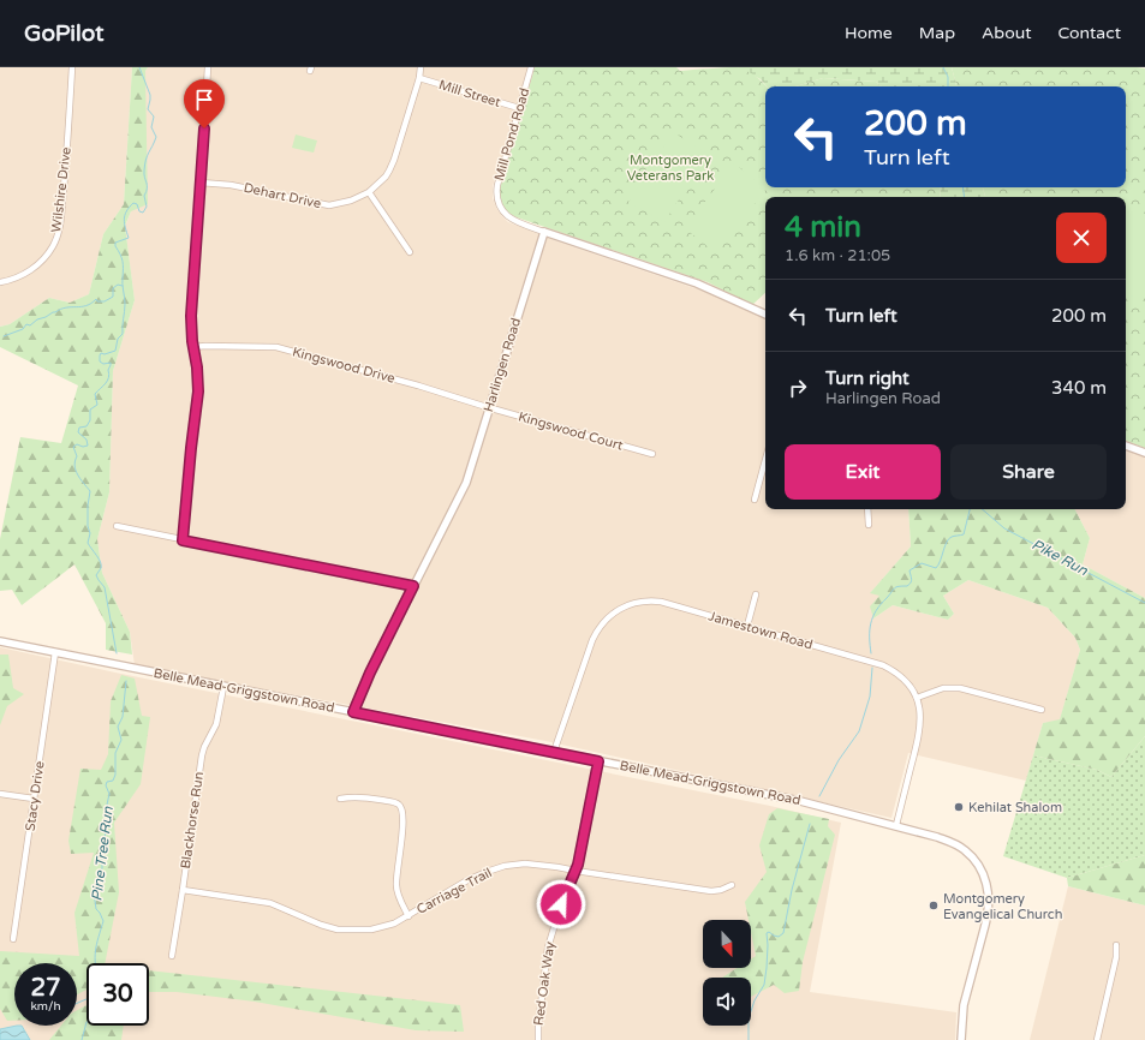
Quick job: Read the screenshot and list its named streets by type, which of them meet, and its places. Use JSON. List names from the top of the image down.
{
  "streets": {
    "street": [
      "Mill Street",
      "Mill Pond Road",
      "Wilshire Drive",
      "Dehart Drive",
      "Kingswood Drive",
      "Harlingen Road",
      "Kingswood Court",
      "Jamestown Road",
      "Belle Mead-Griggstown Road",
      "Stacy Drive",
      "Blackhorse Run",
      "Carriage Trail",
      "Red Oak Way"
    ]
  },
  "crossings": [
    ["Mill Street", "Mill Pond Road"],
    ["Mill Street", "Dehart Drive"],
    ["Mill Pond Road", "Harlingen Road"],
    ["Kingswood Drive", "Harlingen Road"],
    ["Kingswood Drive", "Kingswood Court"],
    ["Harlingen Road", "Kingswood Court"],
    ["Harlingen Road", "Belle Mead-Griggstown Road"],
    ["Jamestown Road", "Belle Mead-Griggstown Road"],
    ["Belle Mead-Griggstown Road", "Stacy Drive"],
    ["Belle Mead-Griggstown Road", "Blackhorse Run"],
    ["Belle Mead-Griggstown Road", "Red Oak Way"],
    ["Blackhorse Run", "Carriage Trail"],
    ["Carriage Trail", "Red Oak Way"]
  ],
  "water": ["Pike Run", "Pine Tree Run"],
  "parks": ["Montgomery Veterans Park"],
  "places": ["Kehilat Shalom", "Montgomery Evangelical Church"],
  "north": "bottom",
  "page": {
    "header": "GoPilot",
    "nav": [
      "Home",
      "Map",
      "About",
      "Contact"
    ],
    "turn": ["200 m", "Turn left"],
    "heading": ["4 min", "1.6 km · 21:05"],
    "list": [
      {
        "name": "Turn left",
        "value": "200 m"
      },
      {
        "name": "Turn right",
        "note": "Harlingen Road",
        "value": "340 m"
      }
    ],
    "buttons": ["Exit", "Share"],
    "speed": "27 km/h",
    "limit": "30"
  }
}
